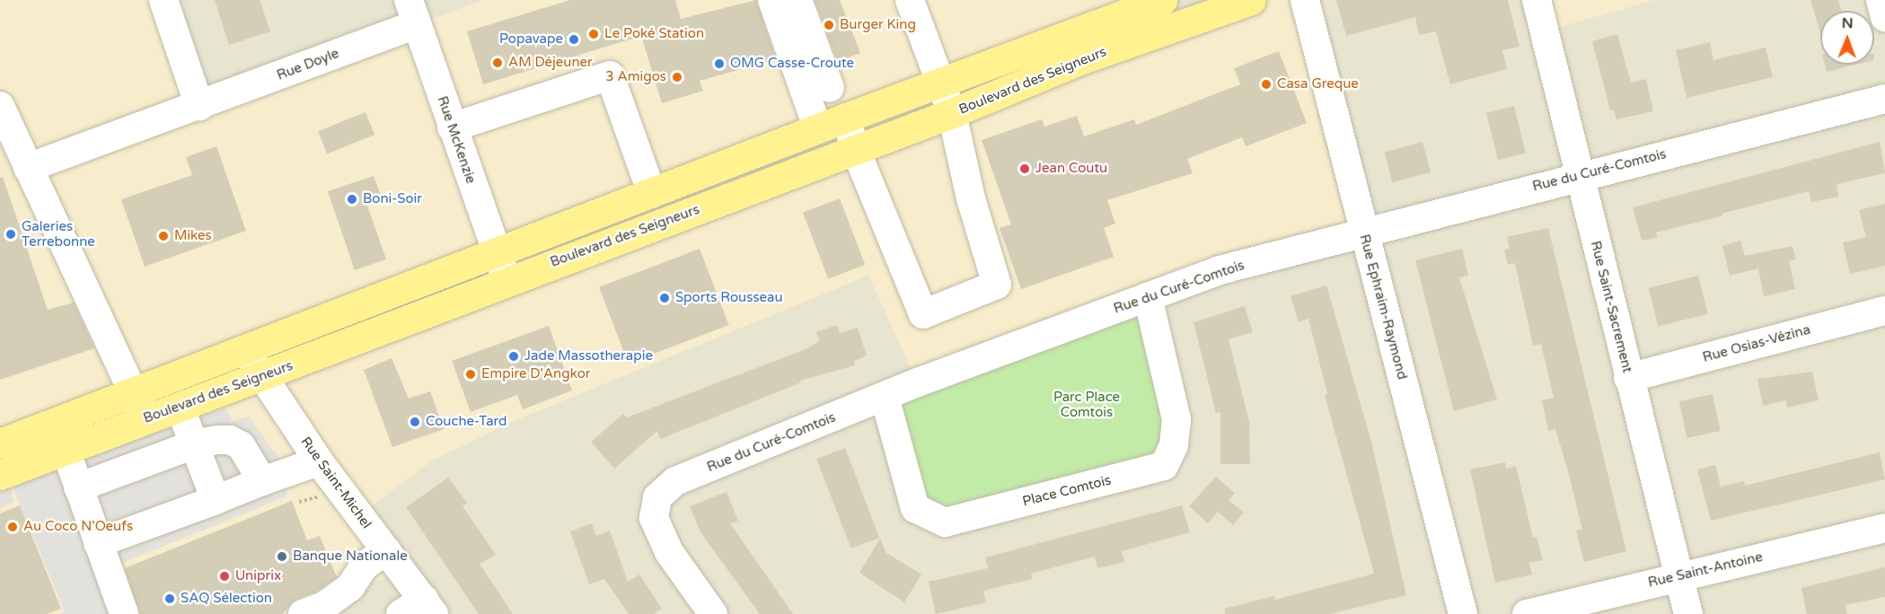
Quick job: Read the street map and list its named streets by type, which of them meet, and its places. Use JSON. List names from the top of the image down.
{
  "streets": {
    "main road": ["Boulevard des Seigneurs"],
    "street": [
      "Rue Doyle",
      "Rue McKenzie",
      "Rue du Curé-Comtois",
      "Rue Ephraim-Raymond",
      "Rue Saint-Sacrement",
      "Rue Osias-Vézina",
      "Rue Saint-Michel",
      "Place Comtois",
      "Rue Saint-Antoine"
    ]
  },
  "crossings": [
    ["Rue Doyle", "Rue McKenzie"],
    ["Boulevard des Seigneurs", "Rue McKenzie"],
    ["Boulevard des Seigneurs", "Rue Saint-Michel"],
    ["Rue du Curé-Comtois", "Rue Ephraim-Raymond"],
    ["Rue du Curé-Comtois", "Rue Saint-Sacrement"],
    ["Rue du Curé-Comtois", "Place Comtois"],
    ["Rue Saint-Sacrement", "Rue Osias-Vézina"],
    ["Rue Saint-Sacrement", "Rue Saint-Antoine"]
  ],
  "parks": ["Parc Place Comtois"],
  "places": [
    "Burger King",
    "Le Poké Station",
    "Popavape",
    "AM Déjeuner",
    "OMG Casse-Croute",
    "3 Amigos",
    "Casa Greque",
    "Jean Coutu",
    "Boni-Soir",
    "Galeries Terrebonne",
    "Mikes",
    "Sports Rousseau",
    "Jade Massotherapie",
    "Empire D'Angkor",
    "Couche-Tard",
    "Au Coco N'Oeufs",
    "Banque Nationale",
    "Uniprix",
    "SAQ Sélection"
  ],
  "north": "top"
}
